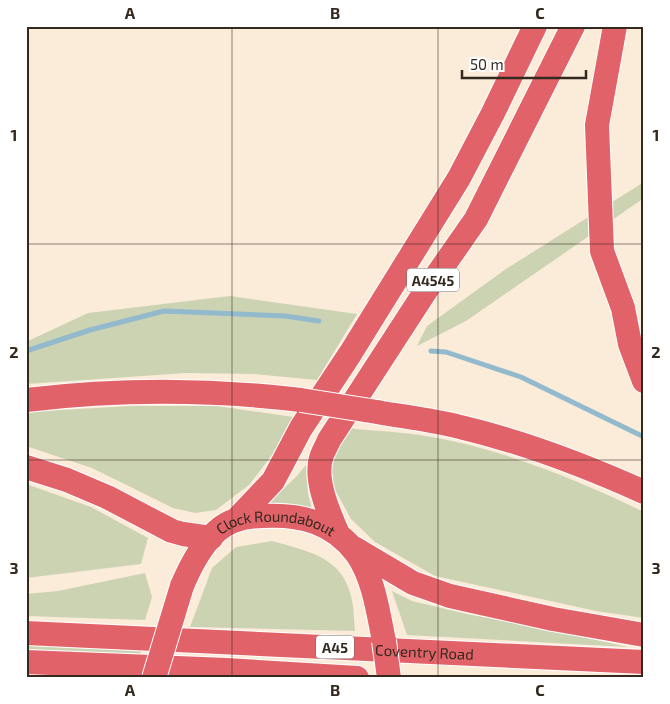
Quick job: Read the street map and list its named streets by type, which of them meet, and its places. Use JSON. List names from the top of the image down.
{
  "streets": {
    "highway": [
      "A4545",
      "Clock Roundabout",
      "A45",
      "Coventry Road"
    ]
  },
  "crossings": [
    ["A4545", "Clock Roundabout"]
  ],
  "scale_bar": "50 m",
  "grid": {
    "columns": ["A", "B", "C"],
    "rows": ["1", "2", "3"]
  }
}
